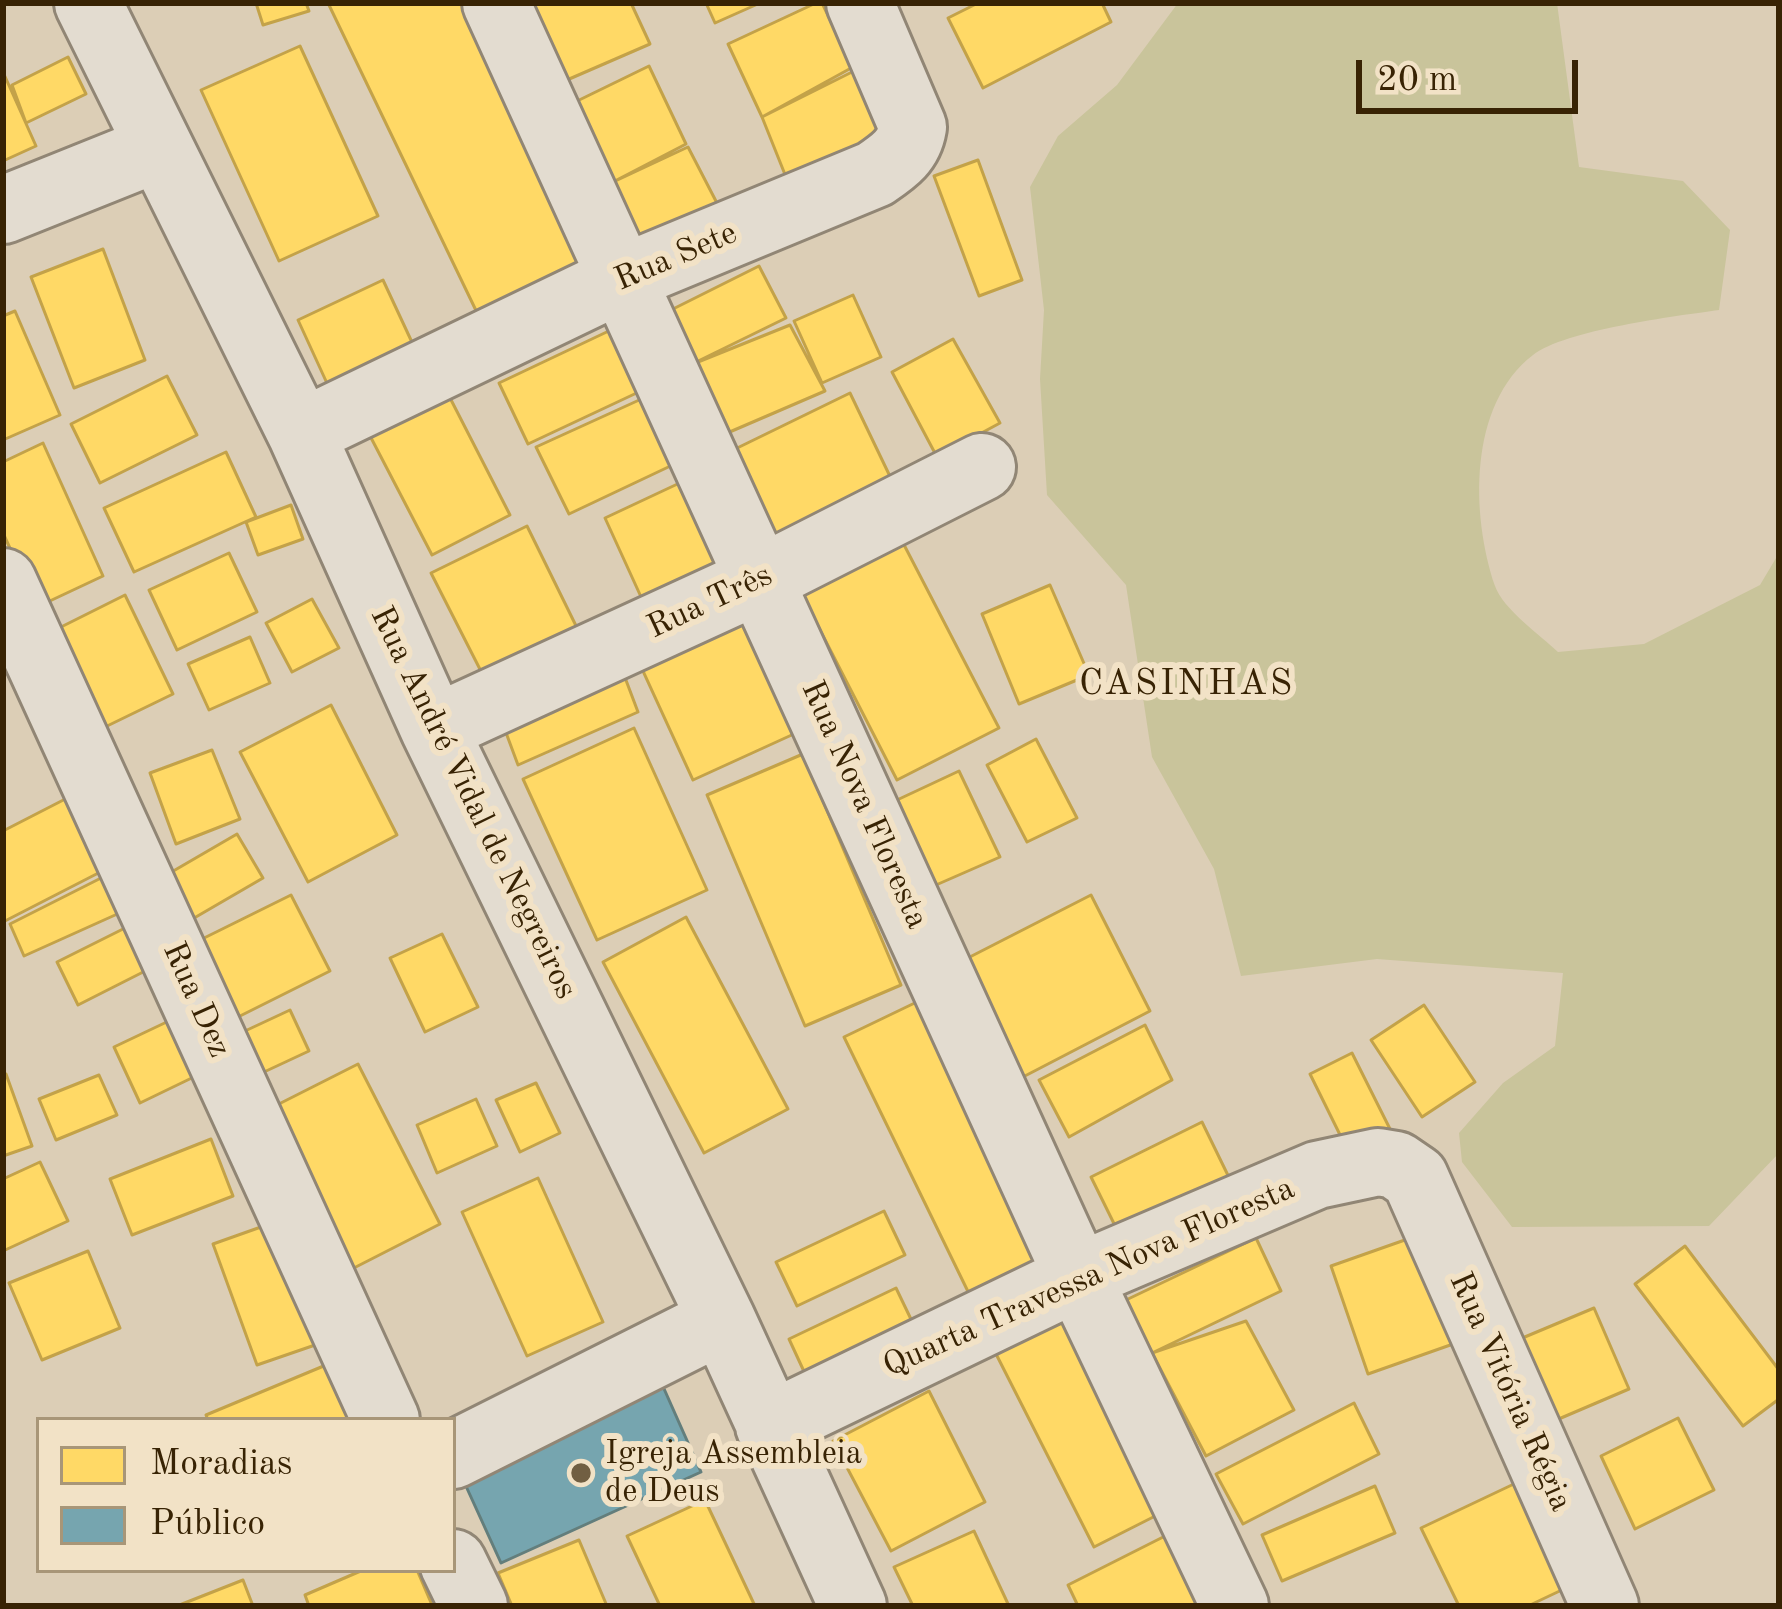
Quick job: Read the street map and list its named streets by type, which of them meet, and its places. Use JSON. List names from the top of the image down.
{
  "streets": {
    "street": [
      "Rua Sete",
      "Rua Três",
      "Rua André Vidal de Negreiros",
      "Rua Nova Floresta",
      "Rua Dez",
      "Quarta Travessa Nova Floresta",
      "Rua Vitória Régia"
    ]
  },
  "crossings": [
    ["Rua Sete", "Rua André Vidal de Negreiros"],
    ["Rua Sete", "Rua Nova Floresta"],
    ["Rua Três", "Rua André Vidal de Negreiros"],
    ["Rua Três", "Rua Nova Floresta"],
    ["Rua André Vidal de Negreiros", "Quarta Travessa Nova Floresta"],
    ["Rua Nova Floresta", "Quarta Travessa Nova Floresta"],
    ["Quarta Travessa Nova Floresta", "Rua Vitória Régia"]
  ],
  "districts": ["CASINHAS"],
  "places": ["Igreja Assembleia de Deus"],
  "legend": ["Moradias", "Público"],
  "scale_bar": "20 m"
}
